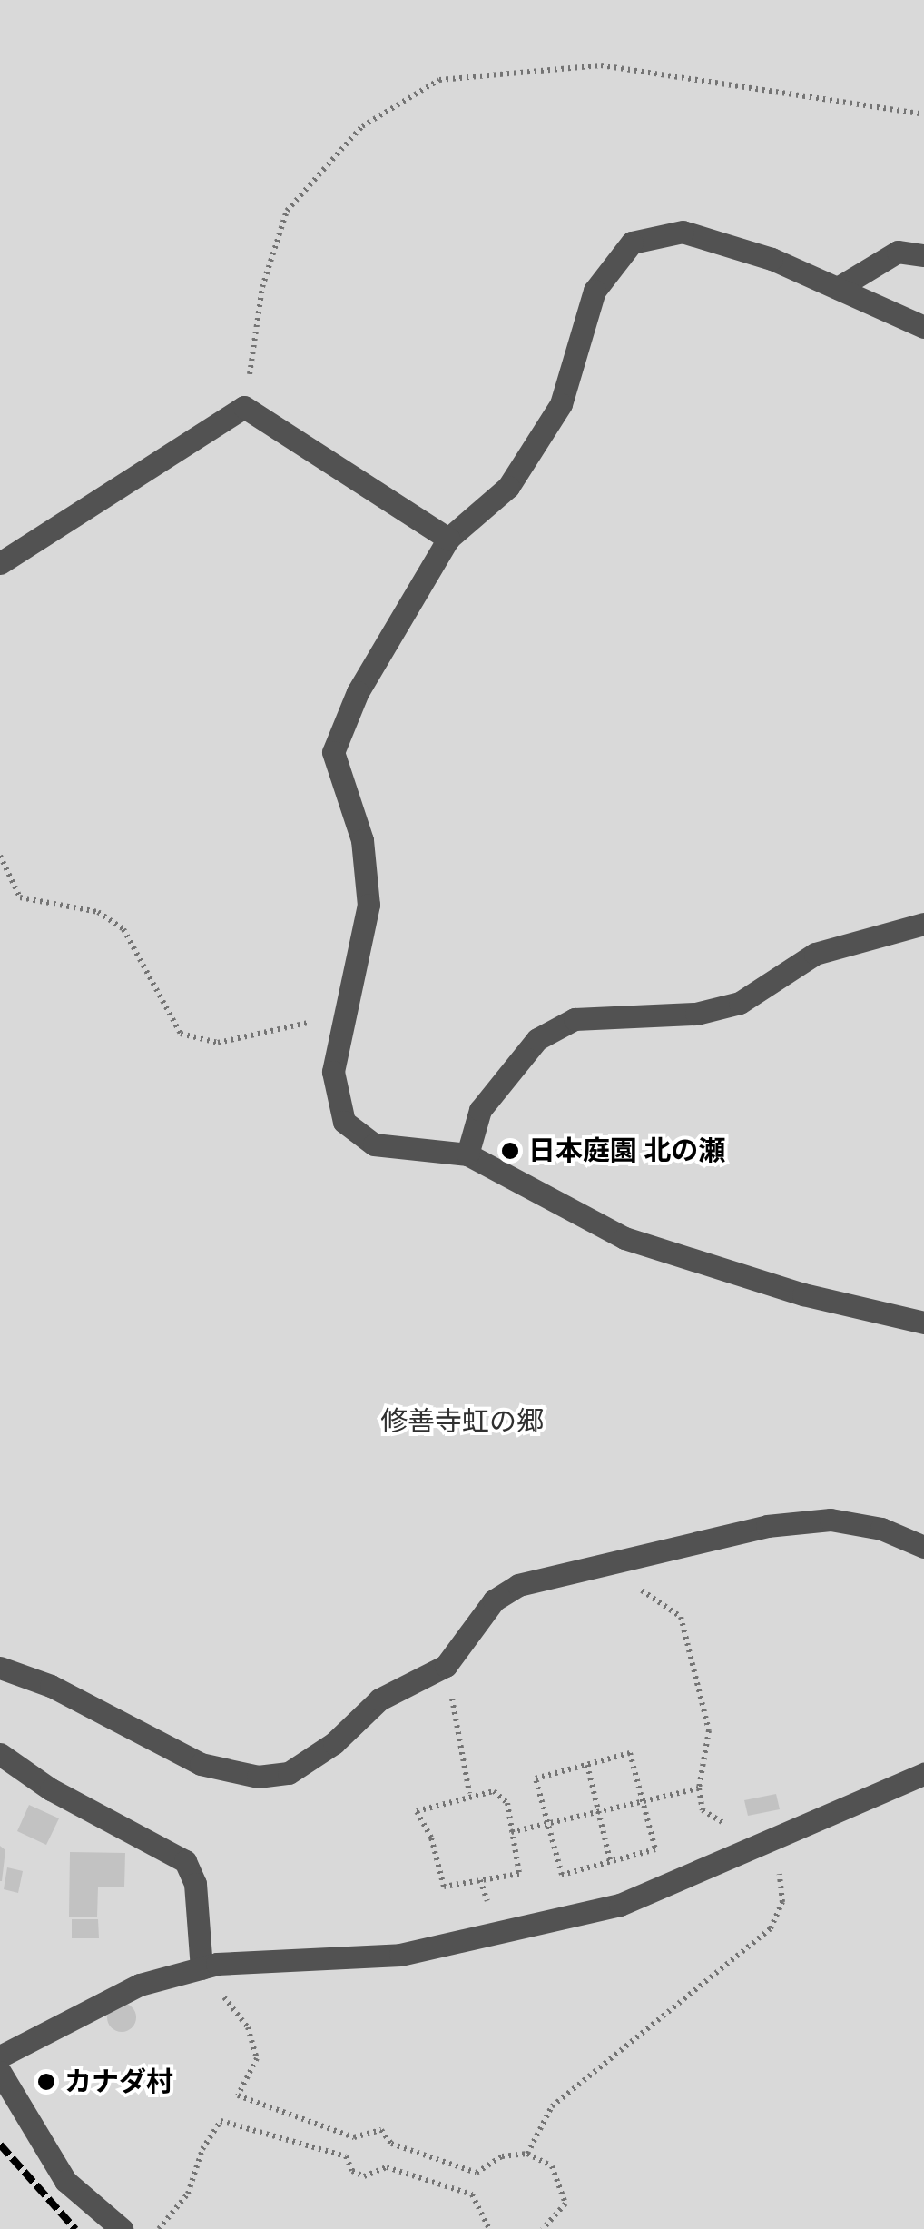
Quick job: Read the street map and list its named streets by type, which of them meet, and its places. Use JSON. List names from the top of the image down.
{
  "parks": ["修善寺虹の郷"],
  "places": ["日本庭園 北の瀬", "カナダ村"]
}
